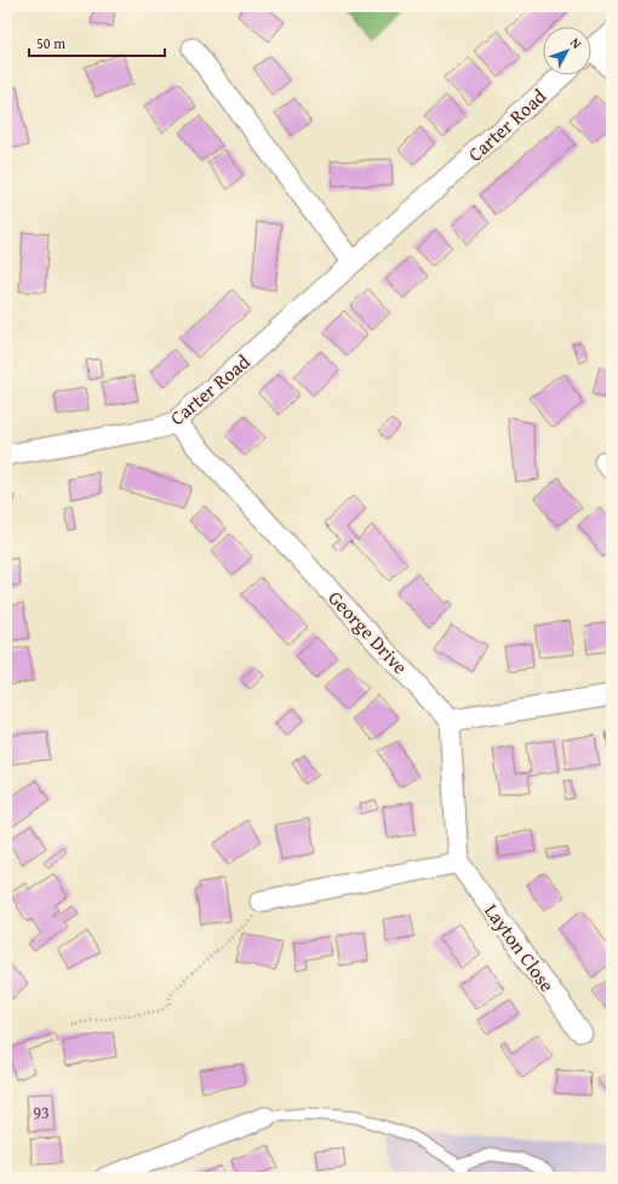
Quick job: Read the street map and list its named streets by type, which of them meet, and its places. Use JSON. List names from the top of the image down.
{
  "streets": {
    "street": ["Carter Road", "George Drive", "Layton Close"]
  },
  "crossings": [
    ["Carter Road", "George Drive"]
  ],
  "house_numbers": ["93"],
  "scale_bar": "50 m",
  "north": "top right"
}
